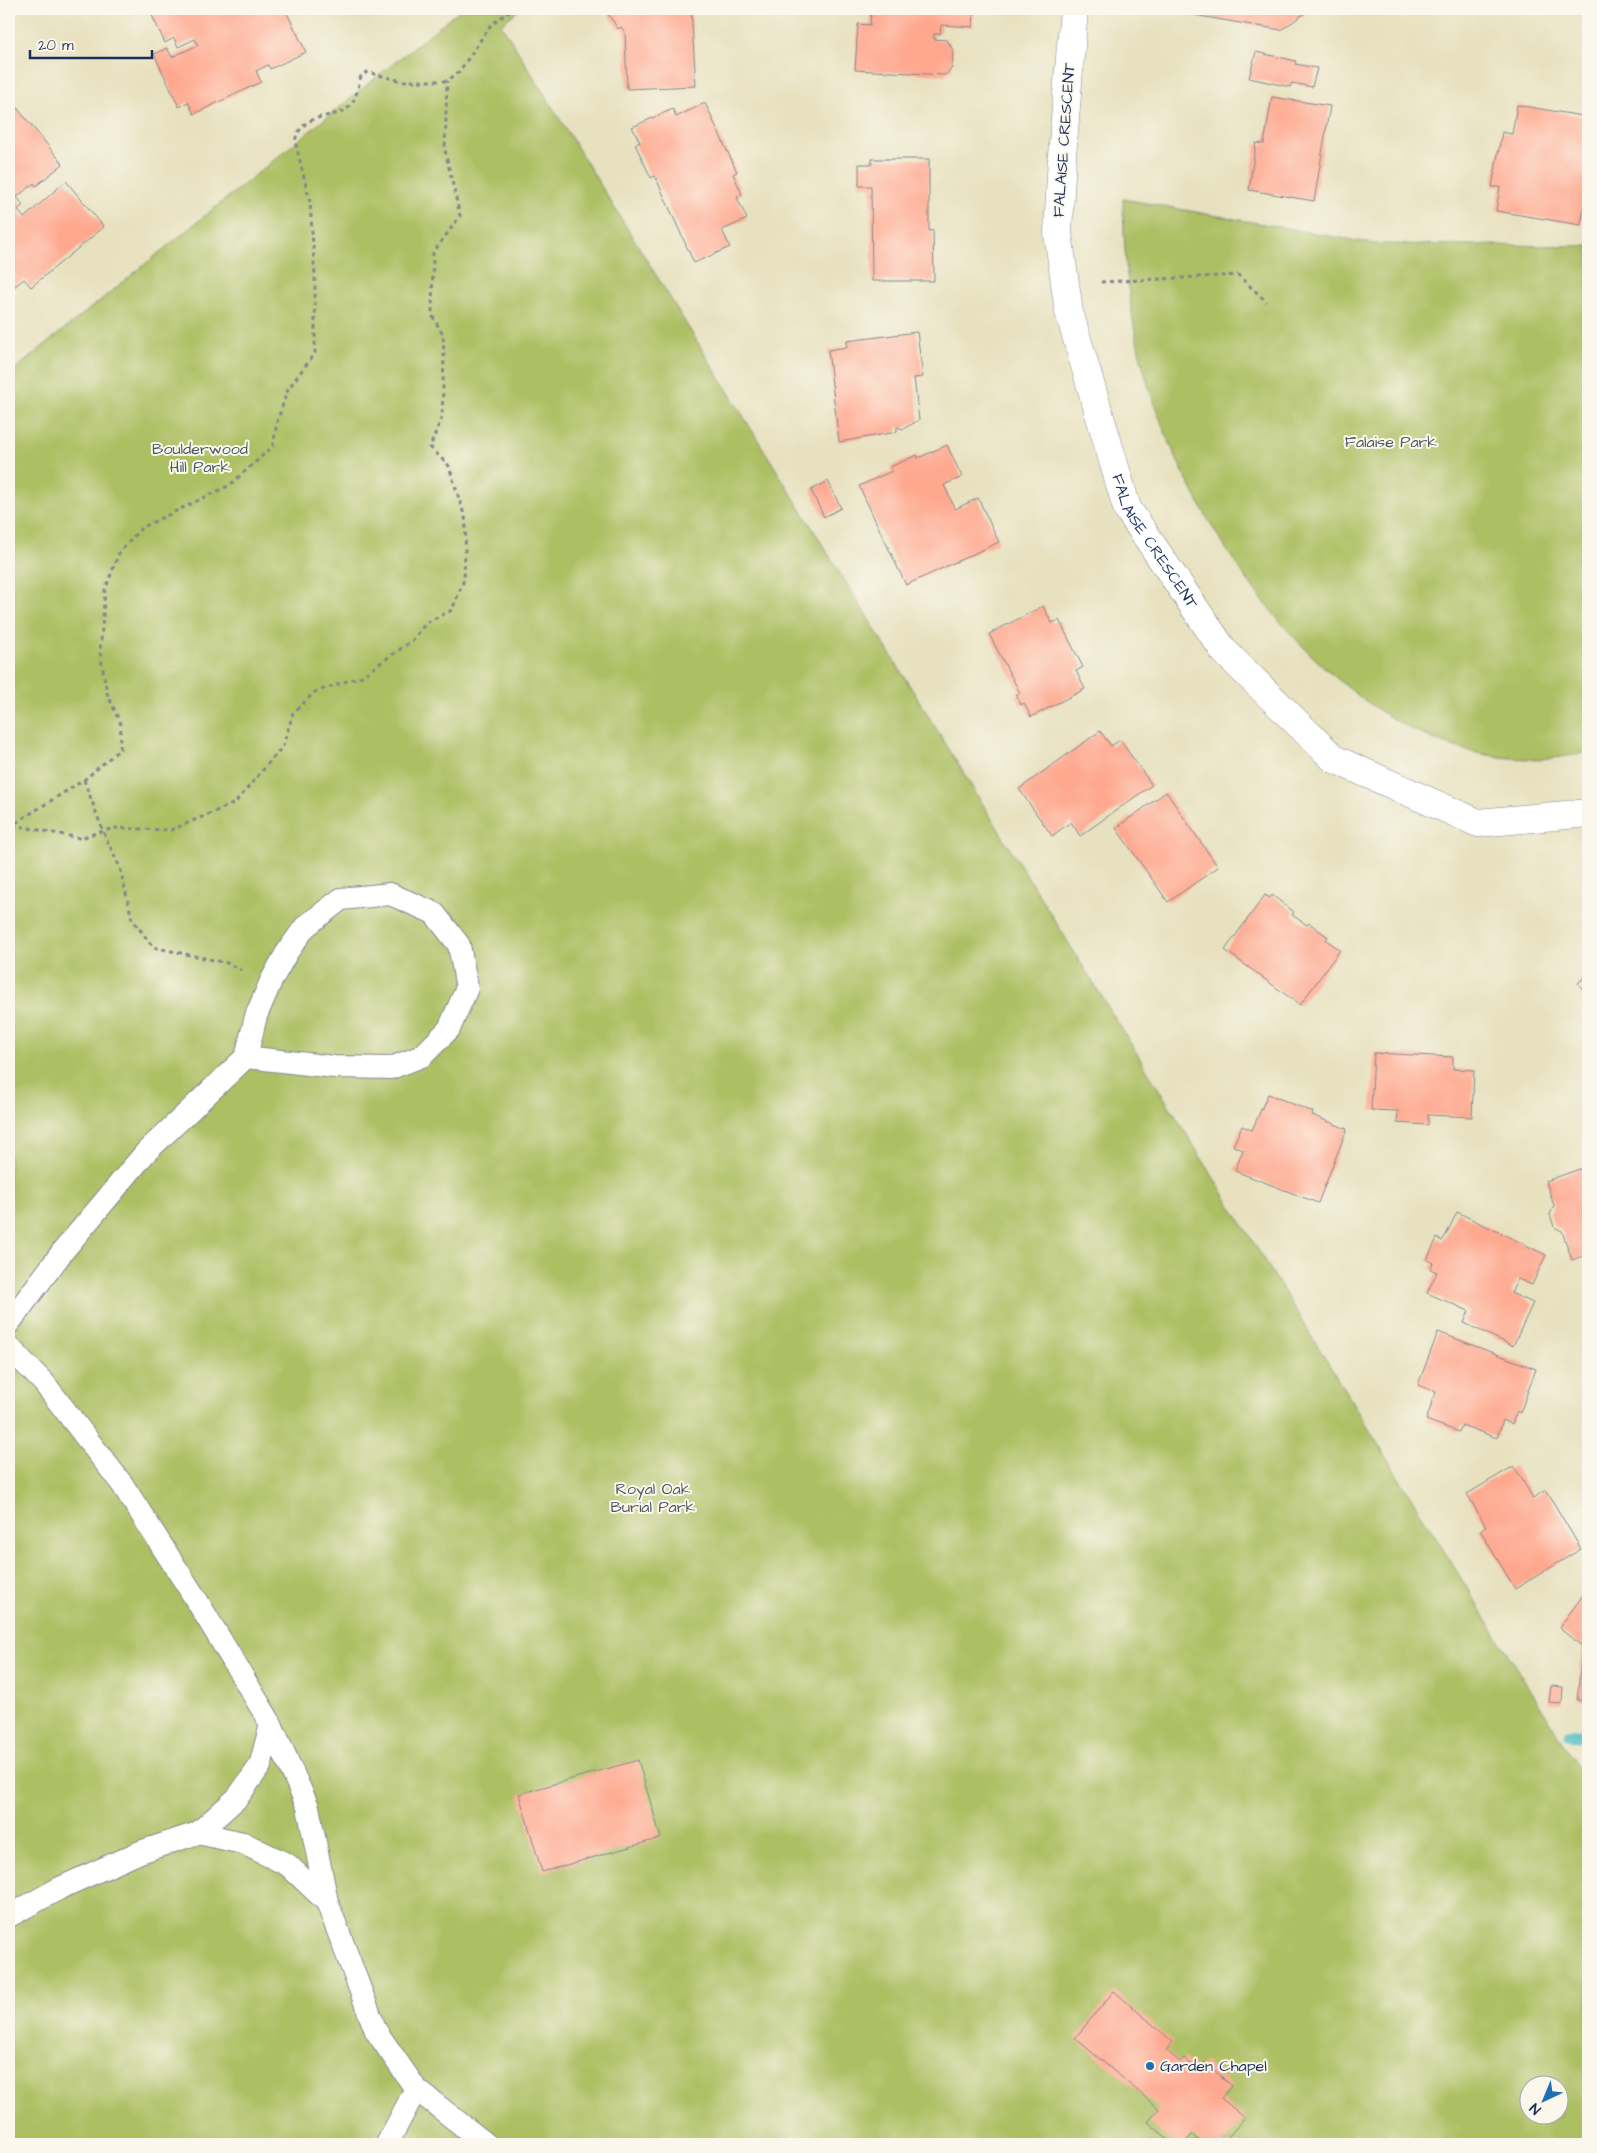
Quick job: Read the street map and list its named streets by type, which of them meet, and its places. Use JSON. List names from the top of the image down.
{
  "streets": {
    "street": ["FALAISE CRESCENT"]
  },
  "parks": ["Falaise Park", "Boulderwood Hill Park", "Royal Oak Burial Park"],
  "places": ["Garden Chapel"],
  "scale_bar": "20 m",
  "north": "bottom left"
}
